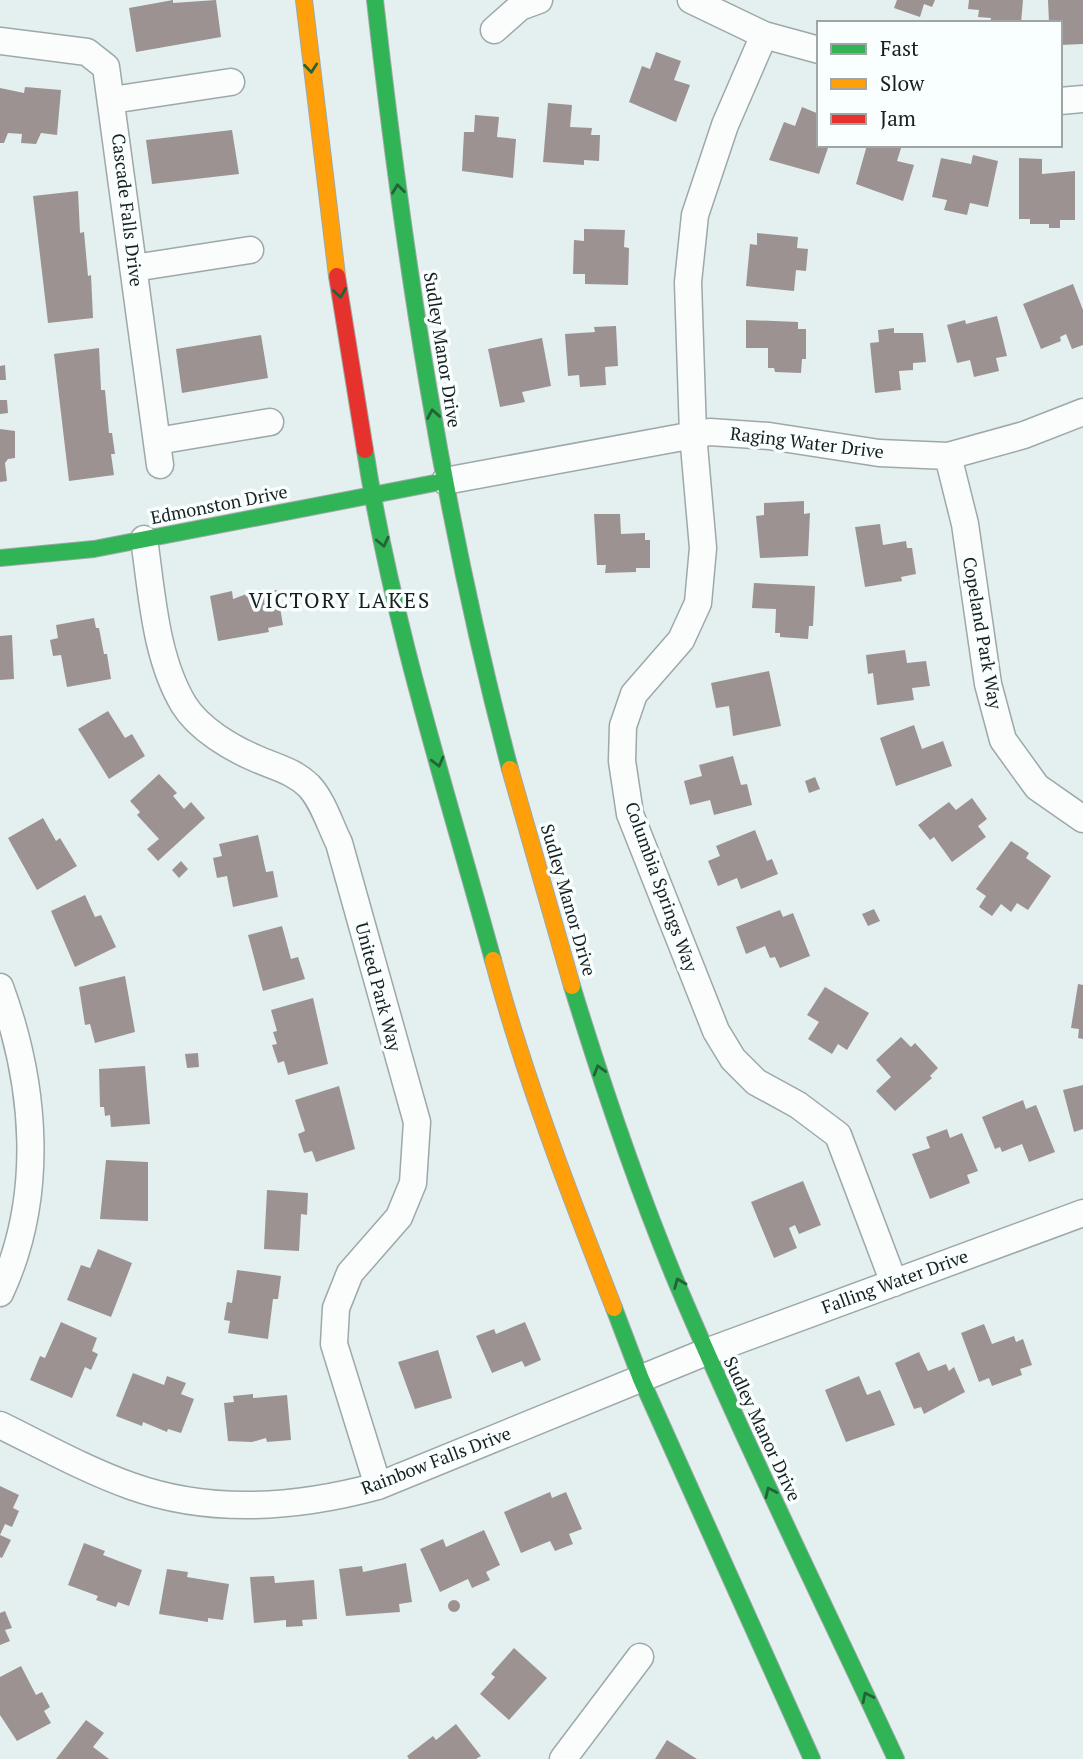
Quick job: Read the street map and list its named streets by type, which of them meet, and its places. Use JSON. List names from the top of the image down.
{
  "streets": {
    "main road": ["Sudley Manor Drive", "Edmonston Drive"],
    "street": [
      "Cascade Falls Drive",
      "Raging Water Drive",
      "Copeland Park Way",
      "Columbia Springs Way",
      "United Park Way",
      "Falling Water Drive",
      "Rainbow Falls Drive"
    ]
  },
  "crossings": [
    ["Sudley Manor Drive", "Raging Water Drive"],
    ["Sudley Manor Drive", "Edmonston Drive"],
    ["Sudley Manor Drive", "Falling Water Drive"],
    ["Sudley Manor Drive", "Rainbow Falls Drive"],
    ["Raging Water Drive", "Edmonston Drive"],
    ["Raging Water Drive", "Copeland Park Way"],
    ["Raging Water Drive", "Columbia Springs Way"],
    ["Edmonston Drive", "United Park Way"],
    ["Columbia Springs Way", "Falling Water Drive"],
    ["United Park Way", "Rainbow Falls Drive"],
    ["Falling Water Drive", "Rainbow Falls Drive"]
  ],
  "districts": ["VICTORY LAKES"],
  "legend": ["Fast", "Slow", "Jam"]
}
